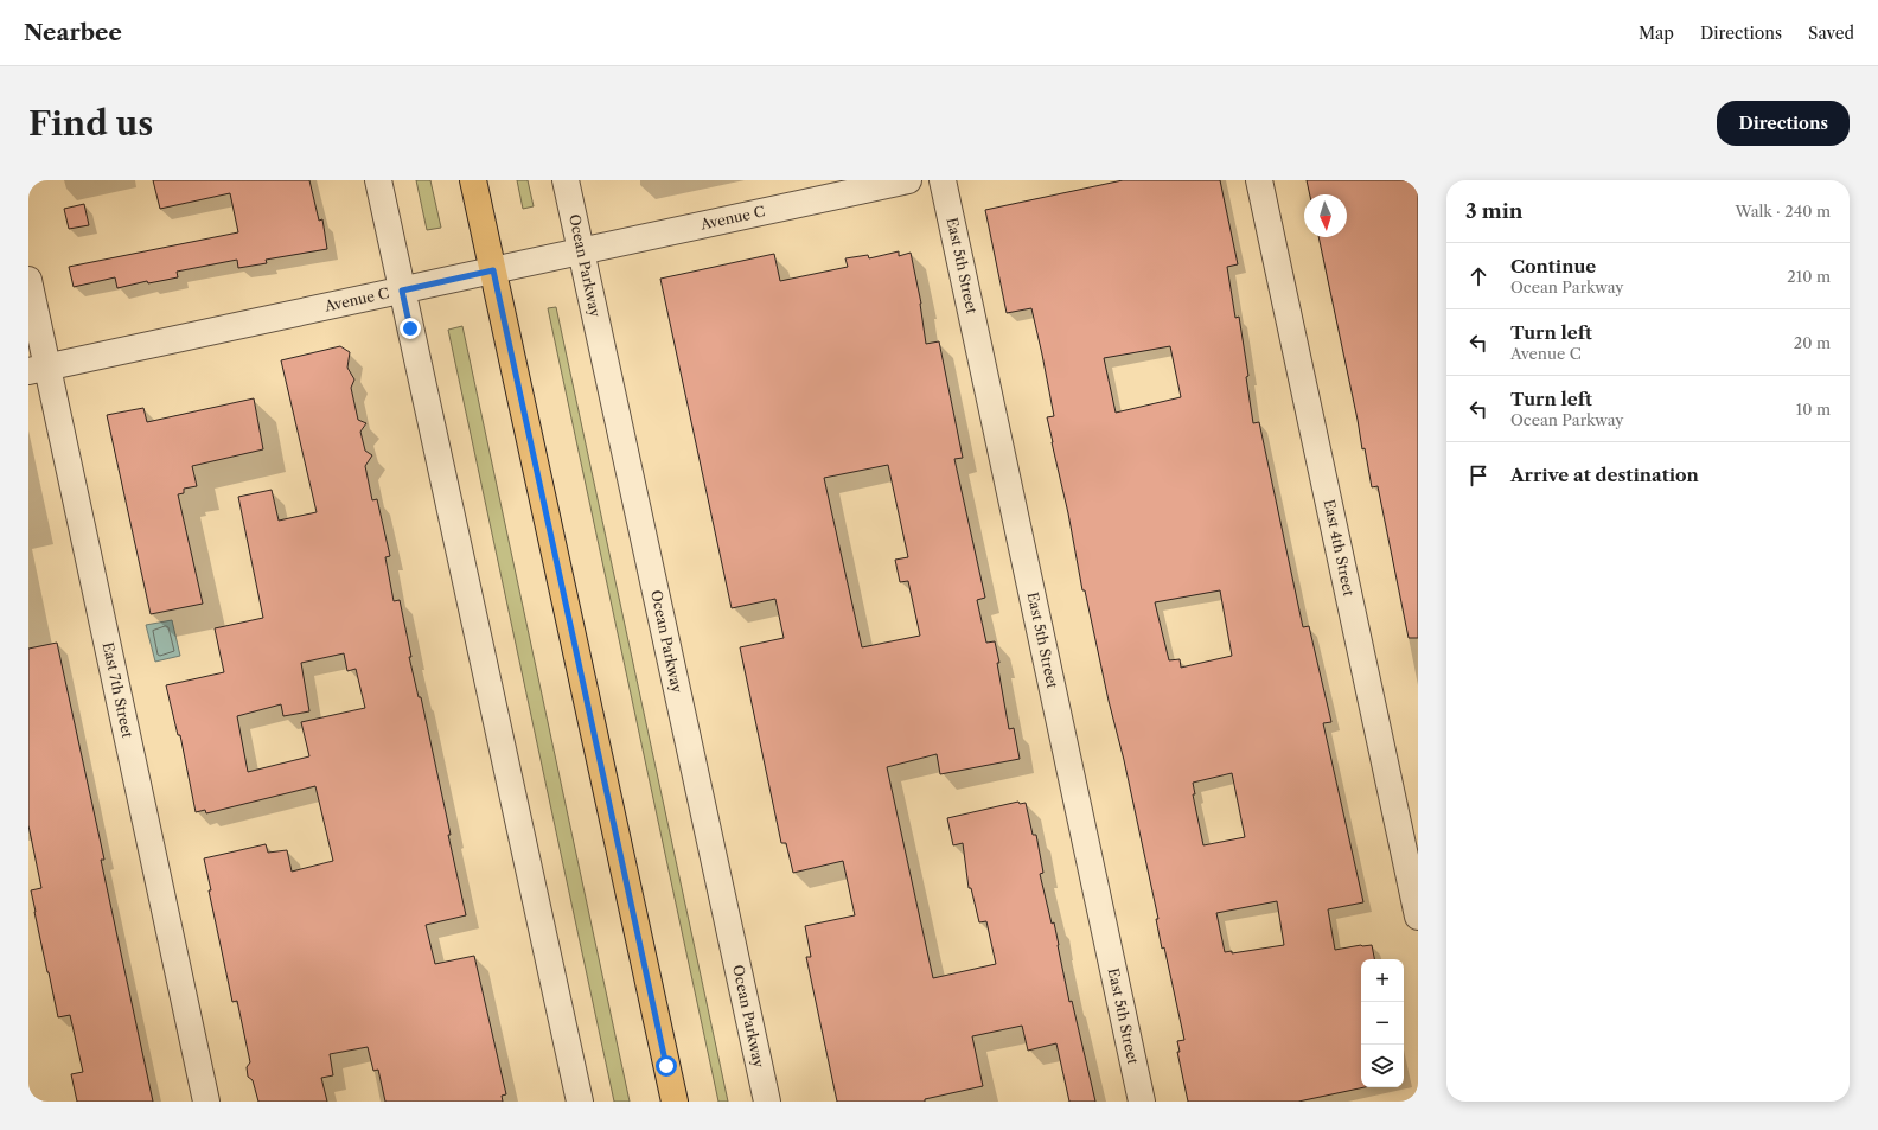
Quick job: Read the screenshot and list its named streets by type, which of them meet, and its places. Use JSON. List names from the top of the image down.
{
  "streets": {
    "street": [
      "Avenue C",
      "Ocean Parkway",
      "East 5th Street",
      "East 4th Street",
      "East 7th Street"
    ]
  },
  "crossings": [
    ["Avenue C", "Ocean Parkway"],
    ["Avenue C", "East 7th Street"]
  ],
  "north": "bottom",
  "page": {
    "header": "Nearbee",
    "nav": ["Map", "Directions", "Saved"],
    "buttons": "Directions",
    "title": "Find us",
    "heading": ["3 min", "Walk · 240 m"],
    "list": [
      ["Continue", "Ocean Parkway", "210 m"],
      ["Turn left", "Avenue C", "20 m"],
      ["Turn left", "Ocean Parkway", "10 m"],
      "Arrive at destination"
    ],
    "map_buttons": ["+", "−"]
  }
}
